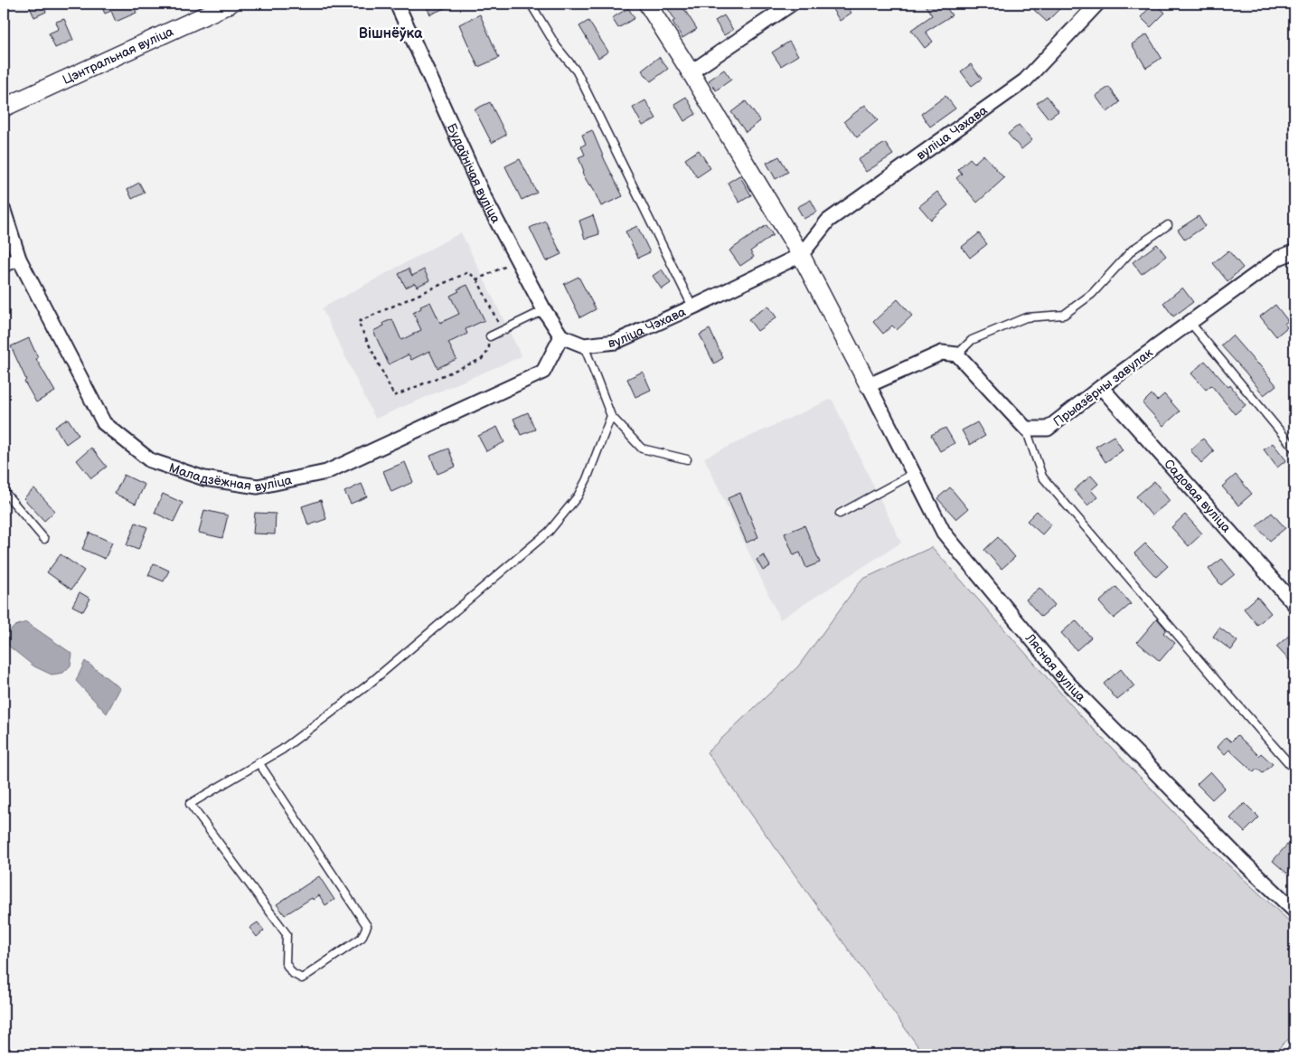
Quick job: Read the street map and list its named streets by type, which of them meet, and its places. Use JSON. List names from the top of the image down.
{
  "streets": {
    "street": [
      "Цэнтральная вуліца",
      "вуліца Чэхава",
      "Будаўнічая вуліца",
      "Прыазёрны завулак",
      "Маладзёжная вуліца",
      "Садовая вуліца",
      "Лясная вуліца"
    ]
  },
  "crossings": [
    ["вуліца Чэхава", "Будаўнічая вуліца"],
    ["вуліца Чэхава", "Маладзёжная вуліца"],
    ["Будаўнічая вуліца", "Маладзёжная вуліца"],
    ["Прыазёрны завулак", "Садовая вуліца"]
  ],
  "districts": ["Вішнёўка"]
}
